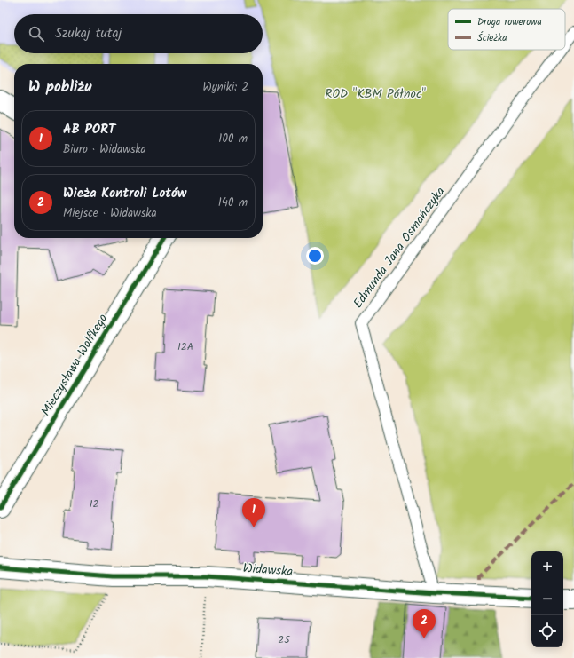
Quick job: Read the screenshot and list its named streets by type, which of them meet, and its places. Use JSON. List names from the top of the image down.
{
  "streets": {
    "street": ["Mieczysława Wolfkego", "Widawska"],
    "lane": ["Edmunda Jana Osmańczyka"]
  },
  "crossings": [
    ["Edmunda Jana Osmańczyka", "Widawska"]
  ],
  "parks": ["ROD \"KBM Północ\""],
  "house_numbers": ["12A", "12", "25"],
  "legend": ["Droga rowerowa", "Ścieżka"],
  "page": {
    "search": "Szukaj tutaj",
    "heading": ["W pobliżu", "Wyniki: 2"],
    "list": [
      {
        "mark": "1",
        "name": "AB PORT",
        "note": "Biuro · Widawska",
        "value": "100 m"
      },
      {
        "mark": "2",
        "name": "Wieża Kontroli Lotów",
        "note": "Miejsce · Widawska",
        "value": "140 m"
      }
    ],
    "pins": ["1", "2"],
    "map_buttons": ["+", "−"]
  }
}
